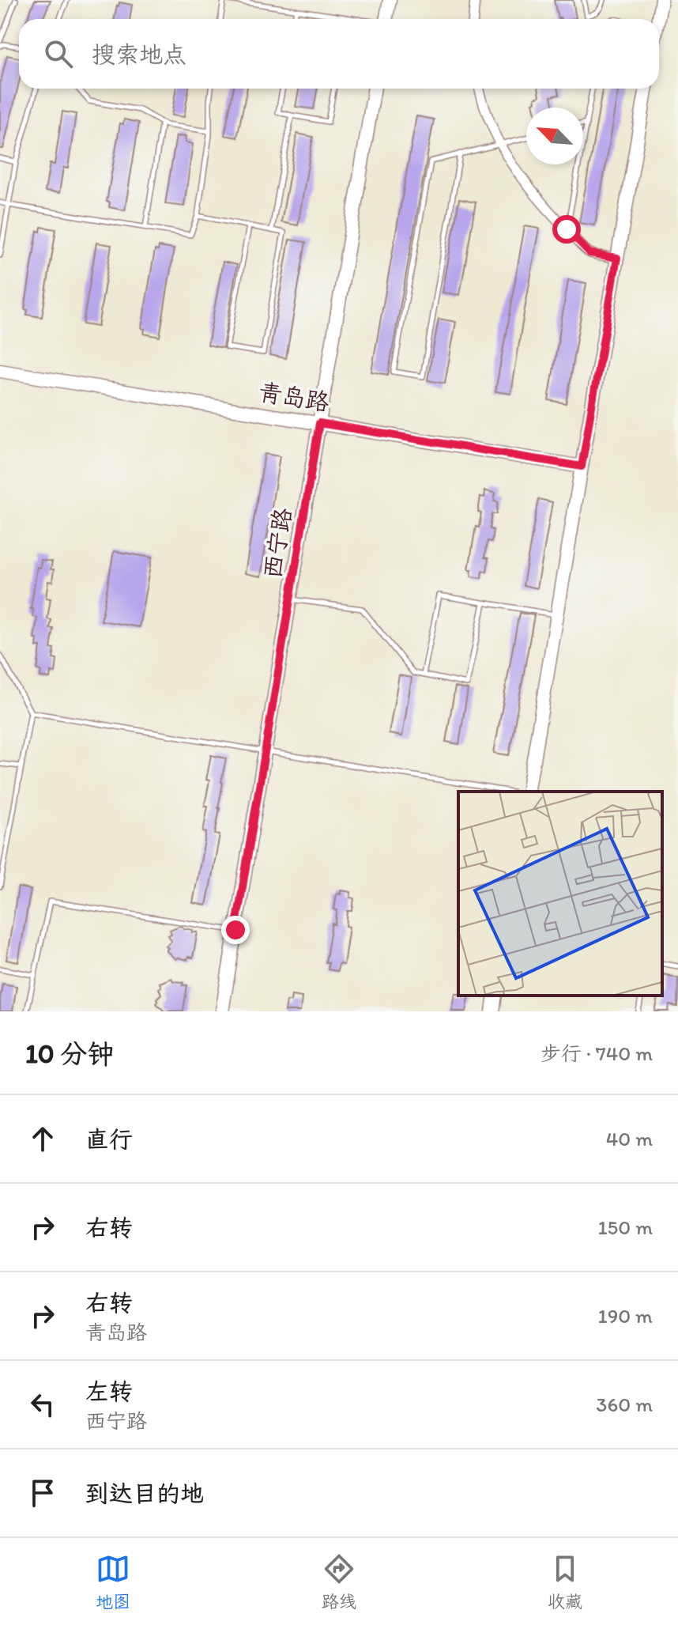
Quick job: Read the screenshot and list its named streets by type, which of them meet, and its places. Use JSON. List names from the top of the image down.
{
  "streets": {
    "street": ["青岛路", "西宁路"]
  },
  "crossings": [
    ["青岛路", "西宁路"]
  ],
  "north": "top left",
  "page": {
    "search": "搜索地点",
    "heading": ["10 分钟", "步行 · 740 m"],
    "list": [
      ["直行", "40 m"],
      ["右转", "150 m"],
      ["右转", "青岛路", "190 m"],
      ["左转", "西宁路", "360 m"],
      "到达目的地"
    ],
    "nav": ["地图", "路线", "收藏"]
  }
}
